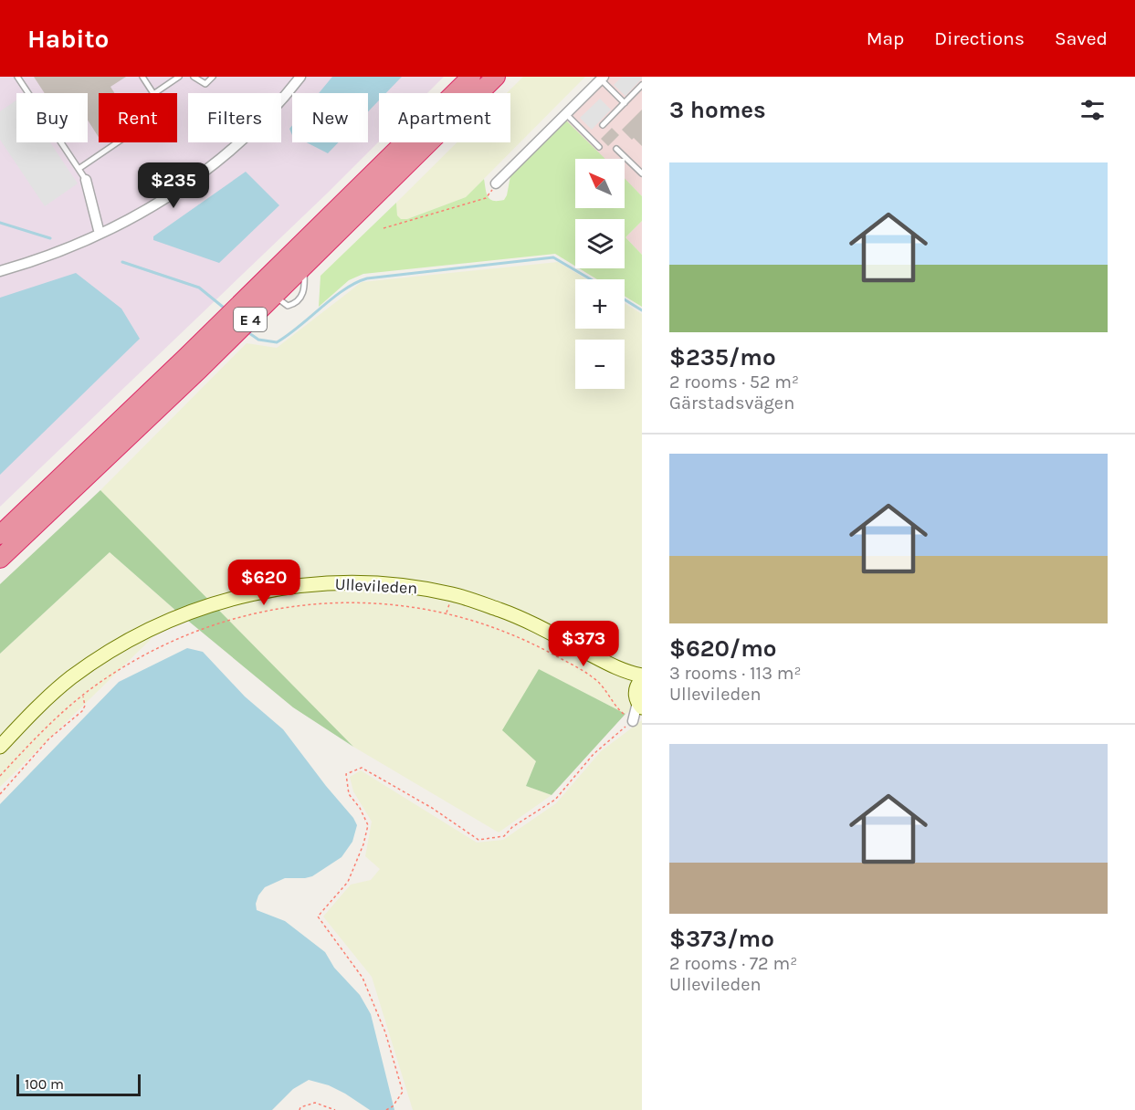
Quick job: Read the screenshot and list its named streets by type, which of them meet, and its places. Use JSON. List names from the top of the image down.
{
  "streets": {
    "highway": ["E 4"],
    "main road": ["Ullevileden"]
  },
  "scale_bar": "100 m",
  "north": "top left",
  "page": {
    "header": "Habito",
    "nav": ["Map", "Directions", "Saved"],
    "heading": "3 homes",
    "chip": [
      "Buy",
      "Rent",
      "Filters",
      "New",
      "Apartment"
    ],
    "list": [
      {
        "name": "$235/mo",
        "note": "2 rooms · 52 m² · Gärstadsvägen"
      },
      {
        "name": "$620/mo",
        "note": "3 rooms · 113 m² · Ullevileden"
      },
      {
        "name": "$373/mo",
        "note": "2 rooms · 72 m² · Ullevileden"
      }
    ],
    "map_buttons": ["+", "−"],
    "price": ["$235", "$620", "$373"],
    "scale": "100 m"
  }
}
